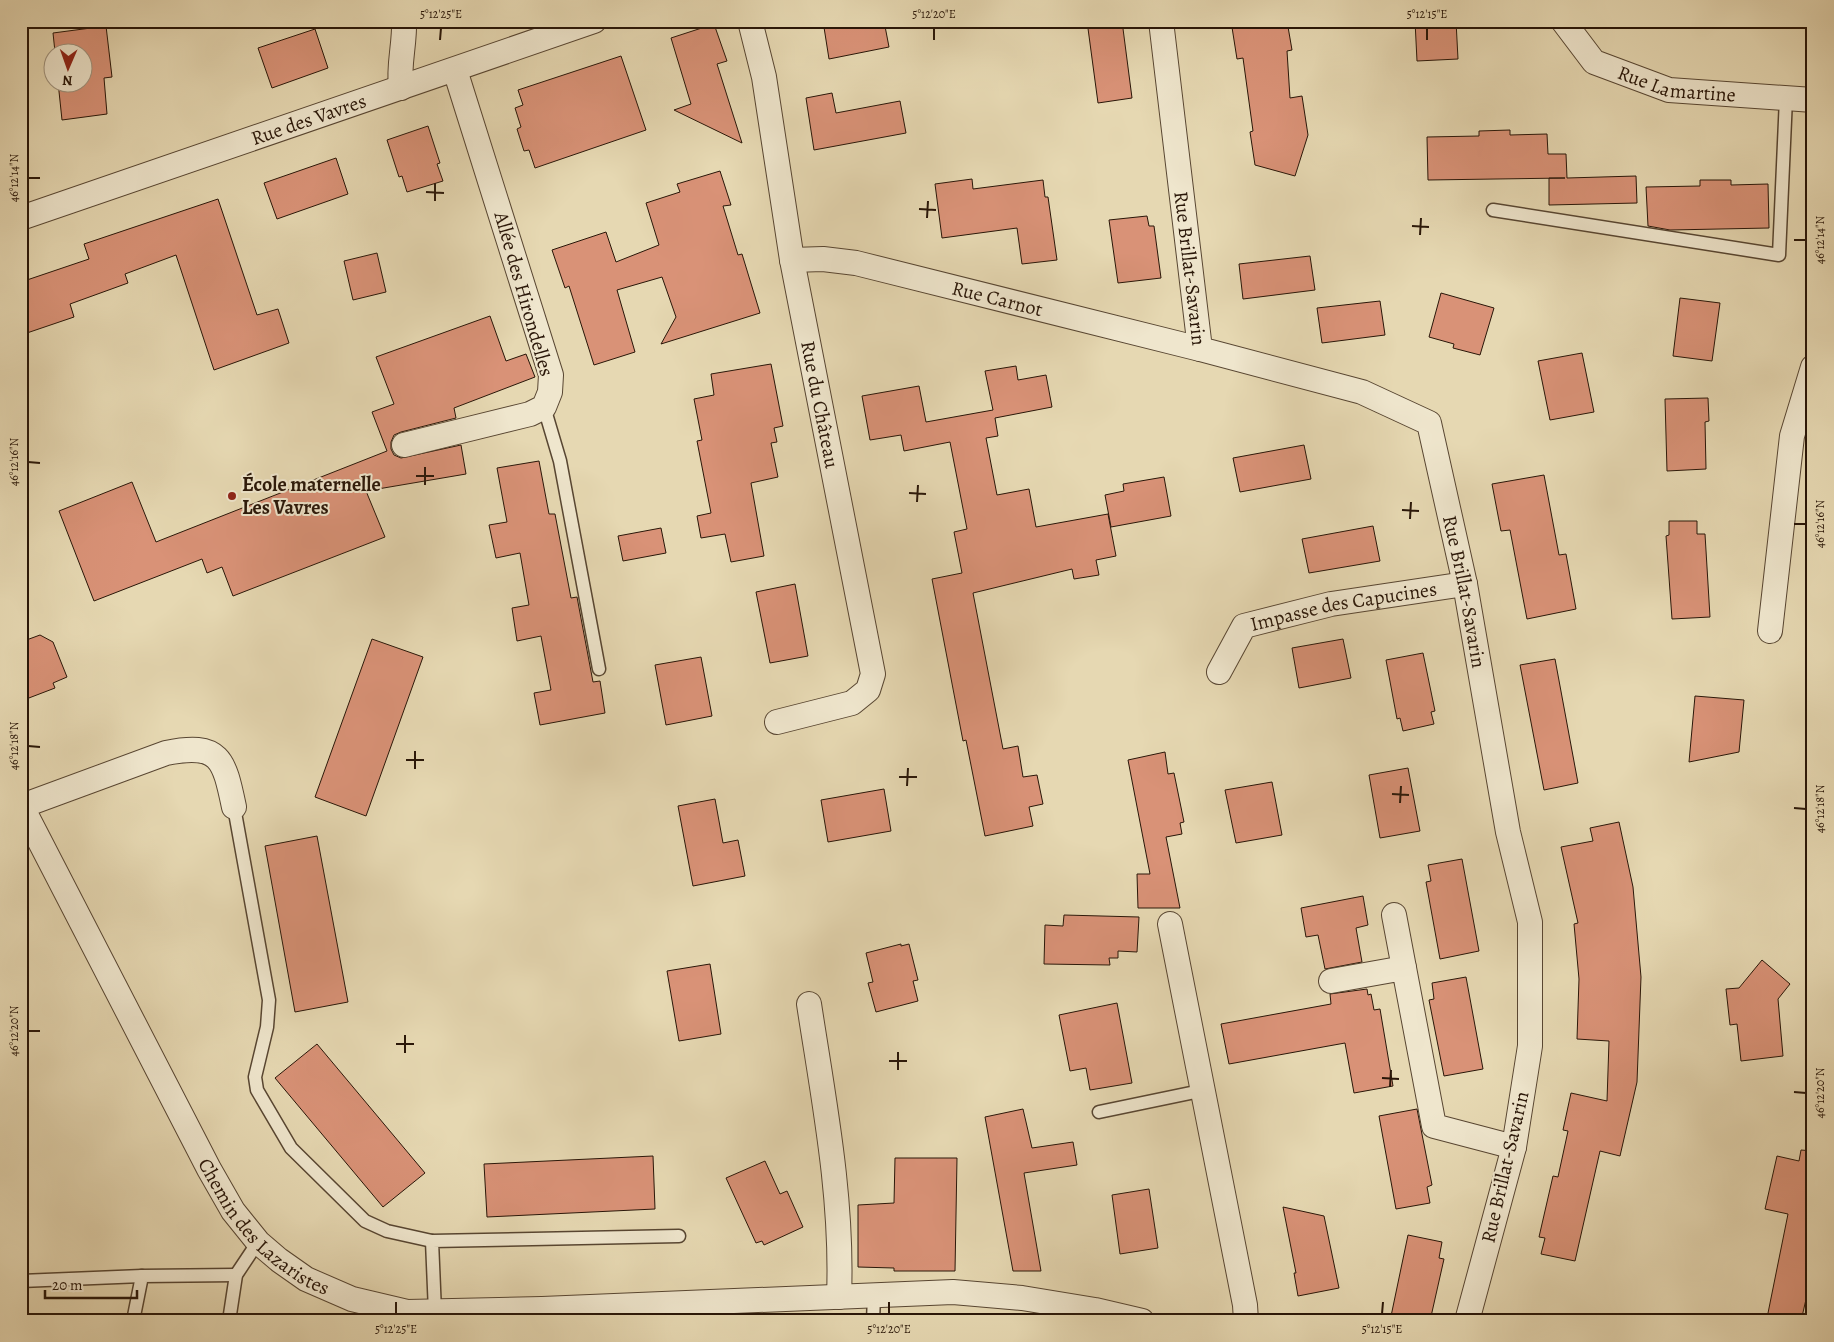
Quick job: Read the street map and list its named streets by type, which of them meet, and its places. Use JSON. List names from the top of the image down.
{
  "streets": {
    "street": [
      "Rue Lamartine",
      "Rue des Vavres",
      "Rue Brillat-Savarin",
      "Allée des Hirondelles",
      "Rue Carnot",
      "Rue du Château",
      "Impasse des Capucines",
      "Chemin des Lazaristes"
    ]
  },
  "crossings": [
    ["Rue des Vavres", "Allée des Hirondelles"],
    ["Rue Brillat-Savarin", "Rue Carnot"],
    ["Rue Brillat-Savarin", "Impasse des Capucines"],
    ["Rue Carnot", "Rue du Château"]
  ],
  "places": ["École maternelle Les Vavres"],
  "scale_bar": "20 m",
  "north": "bottom",
  "coordinates": [
    "5°12'25\"E",
    "5°12'20\"E",
    "5°12'15\"E",
    "46°12'14\"N",
    "46°12'16\"N",
    "46°12'18\"N",
    "46°12'20\"N"
  ]
}
